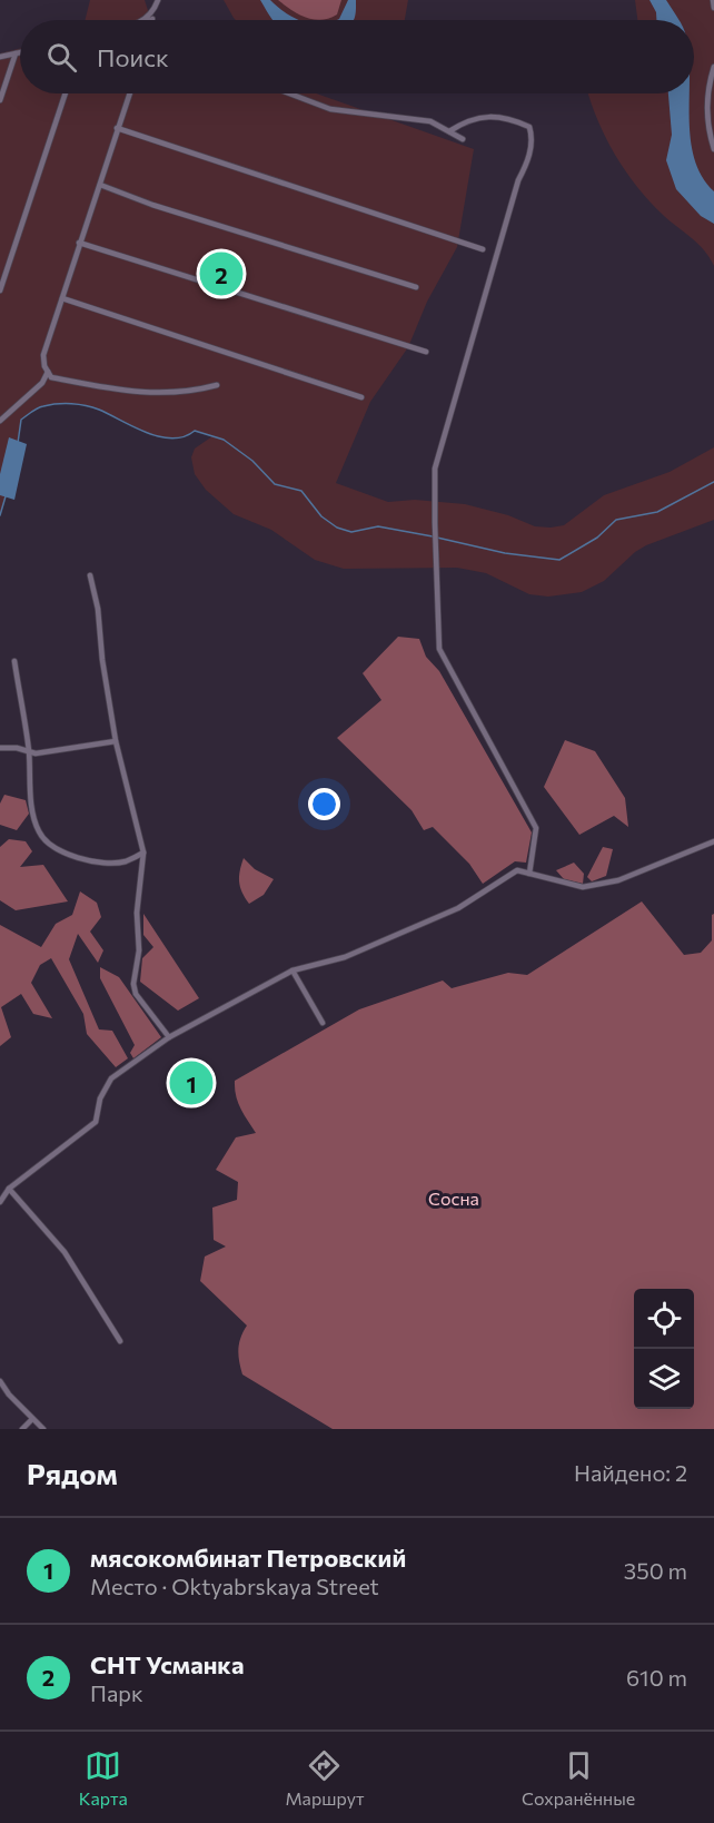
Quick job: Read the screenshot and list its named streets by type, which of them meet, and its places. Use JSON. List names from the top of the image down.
{
  "parks": ["Сосна"],
  "page": {
    "search": "Поиск",
    "pins": ["2", "1"],
    "heading": ["Рядом", "Найдено: 2"],
    "list": [
      {
        "mark": "1",
        "name": "мясокомбинат Петровский",
        "note": "Место · Oktyabrskaya Street",
        "value": "350 m"
      },
      {
        "mark": "2",
        "name": "СНТ Усманка",
        "note": "Парк",
        "value": "610 m"
      }
    ],
    "nav": ["Карта", "Маршрут", "Сохранённые"]
  }
}
